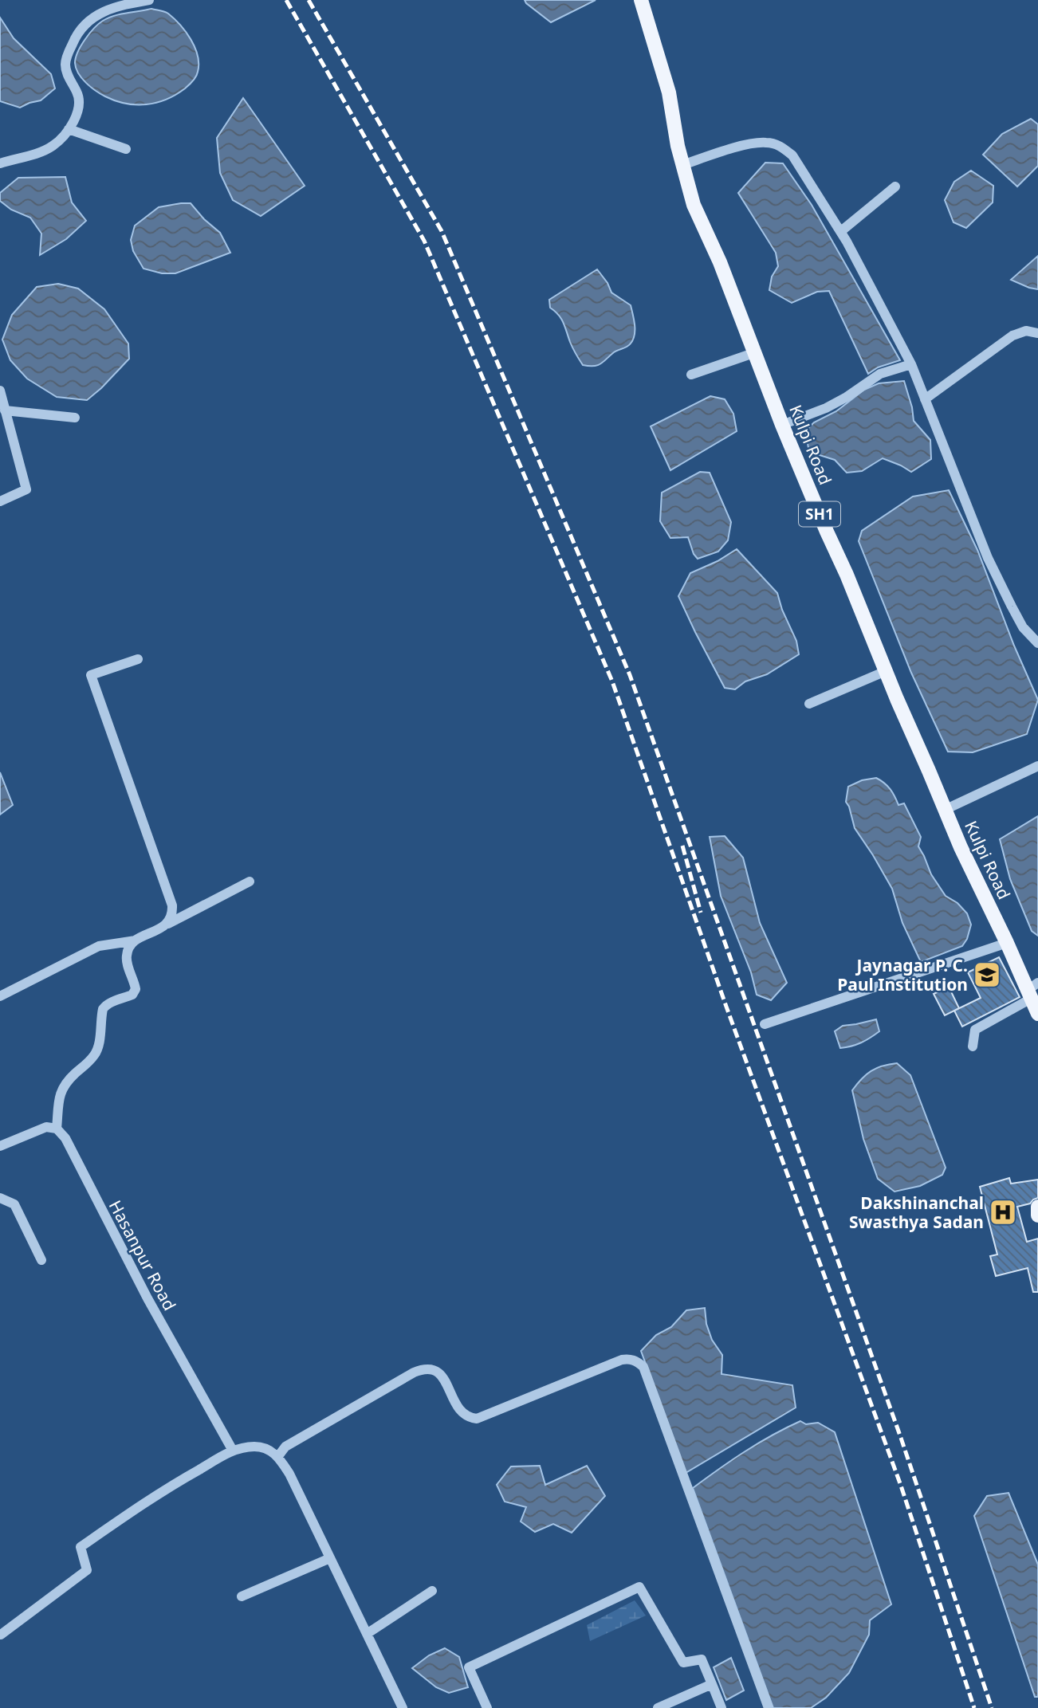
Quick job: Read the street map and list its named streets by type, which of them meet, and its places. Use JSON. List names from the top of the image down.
{
  "streets": {
    "main road": ["Kulpi Road", "SH1"],
    "street": ["Hasanpur Road"]
  },
  "places": {
    "school or university": ["Jaynagar P. C. Paul Institution"],
    "hospital": ["Dakshinanchal Swasthya Sadan"]
  }
}
